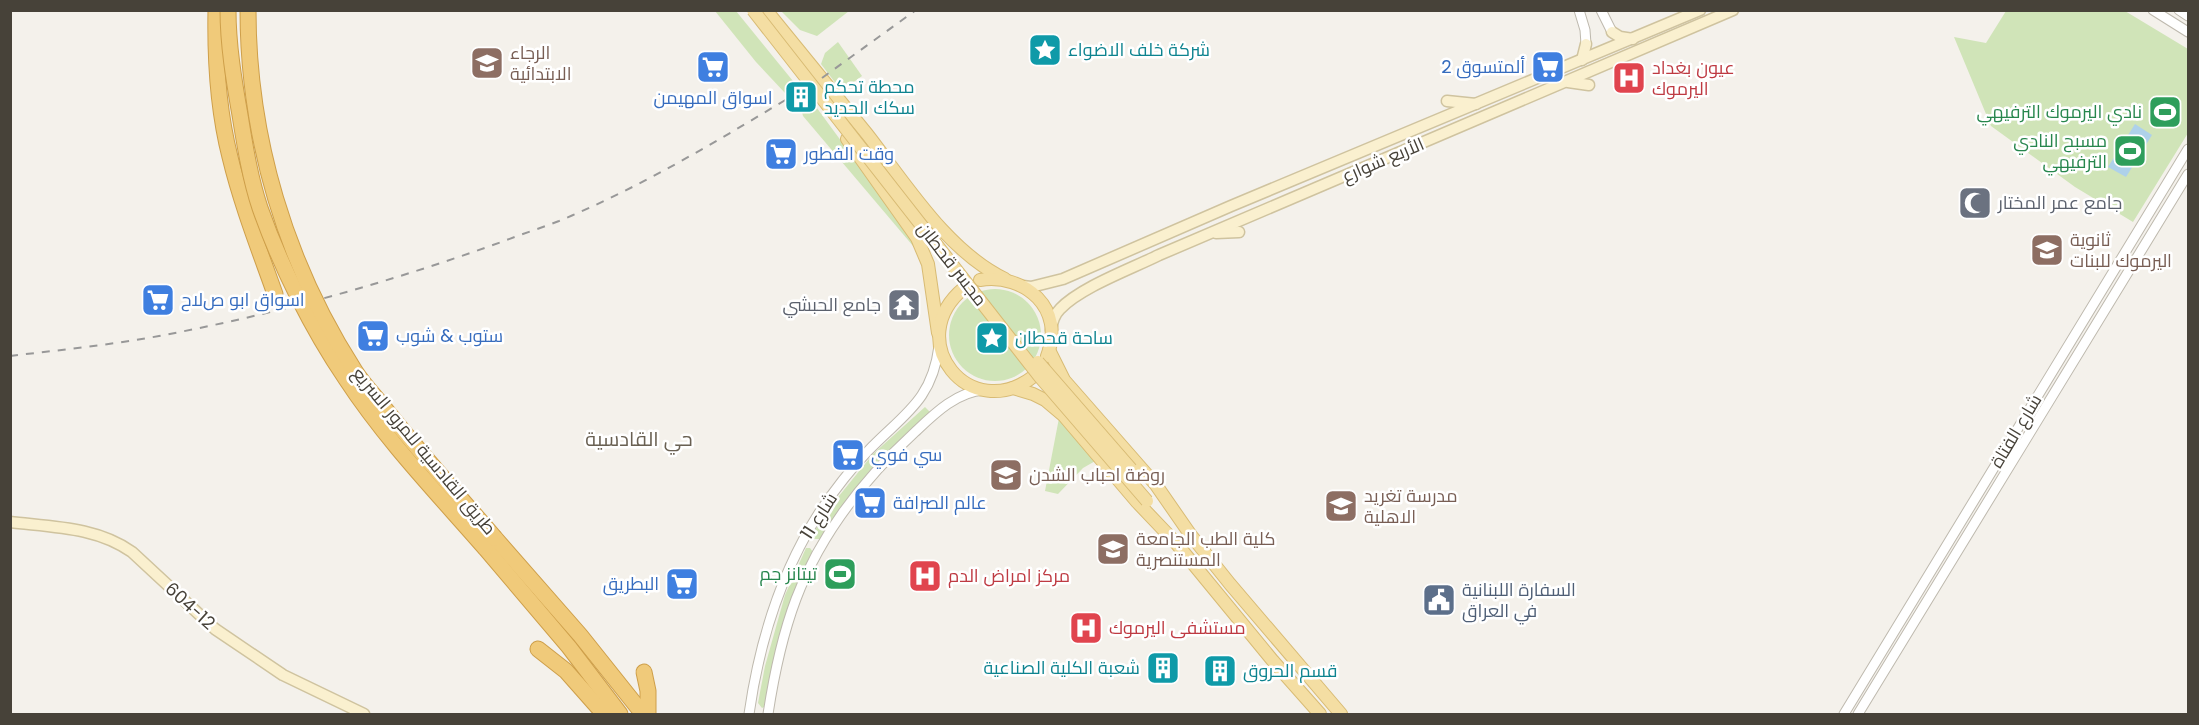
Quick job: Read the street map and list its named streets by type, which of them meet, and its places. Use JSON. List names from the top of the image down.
{
  "streets": {
    "highway": ["طريق القادسية للمرور السريع"],
    "main road": ["الأربع شوارع", "مجسر قحطان", "604-12"],
    "street": ["شارع الفتاة", "شارع 11"]
  },
  "districts": ["حي القادسية"],
  "places": {
    "place": ["شركة خلف الاضواء", "ساحة قحطان"],
    "school or university": [
      "الرجاء الابتدائية",
      "ثانوية اليرموك للبنات",
      "روضة احباب الشدن",
      "مدرسة تغريد الاهلية",
      "كلية الطب الجامعة المستنصرية"
    ],
    "supermarket": [
      "اسواق المهيمن",
      "ألمتسوق 2",
      "وقت الفطور",
      "اسواق ابو صﻻح",
      "ستوب & شوب",
      "سي فوي",
      "عالم الصرافة",
      "البطريق"
    ],
    "hospital": ["عيون بغداد اليرموك", "مركز امراض الدم", "مستشفى اليرموك"],
    "building": ["محطة تحكم سكك الحديد", "شعبة الكلية الصناعية", "قسم الحروق"],
    "sports": ["نادي اليرموك الترفيهي", "مسبح النادي الترفيهي", "تيتانز جم"],
    "mosque": ["جامع عمر المختار"],
    "temple": ["جامع الحبشي"],
    "public building": ["السفارة اللبنانية في العراق"]
  }
}
